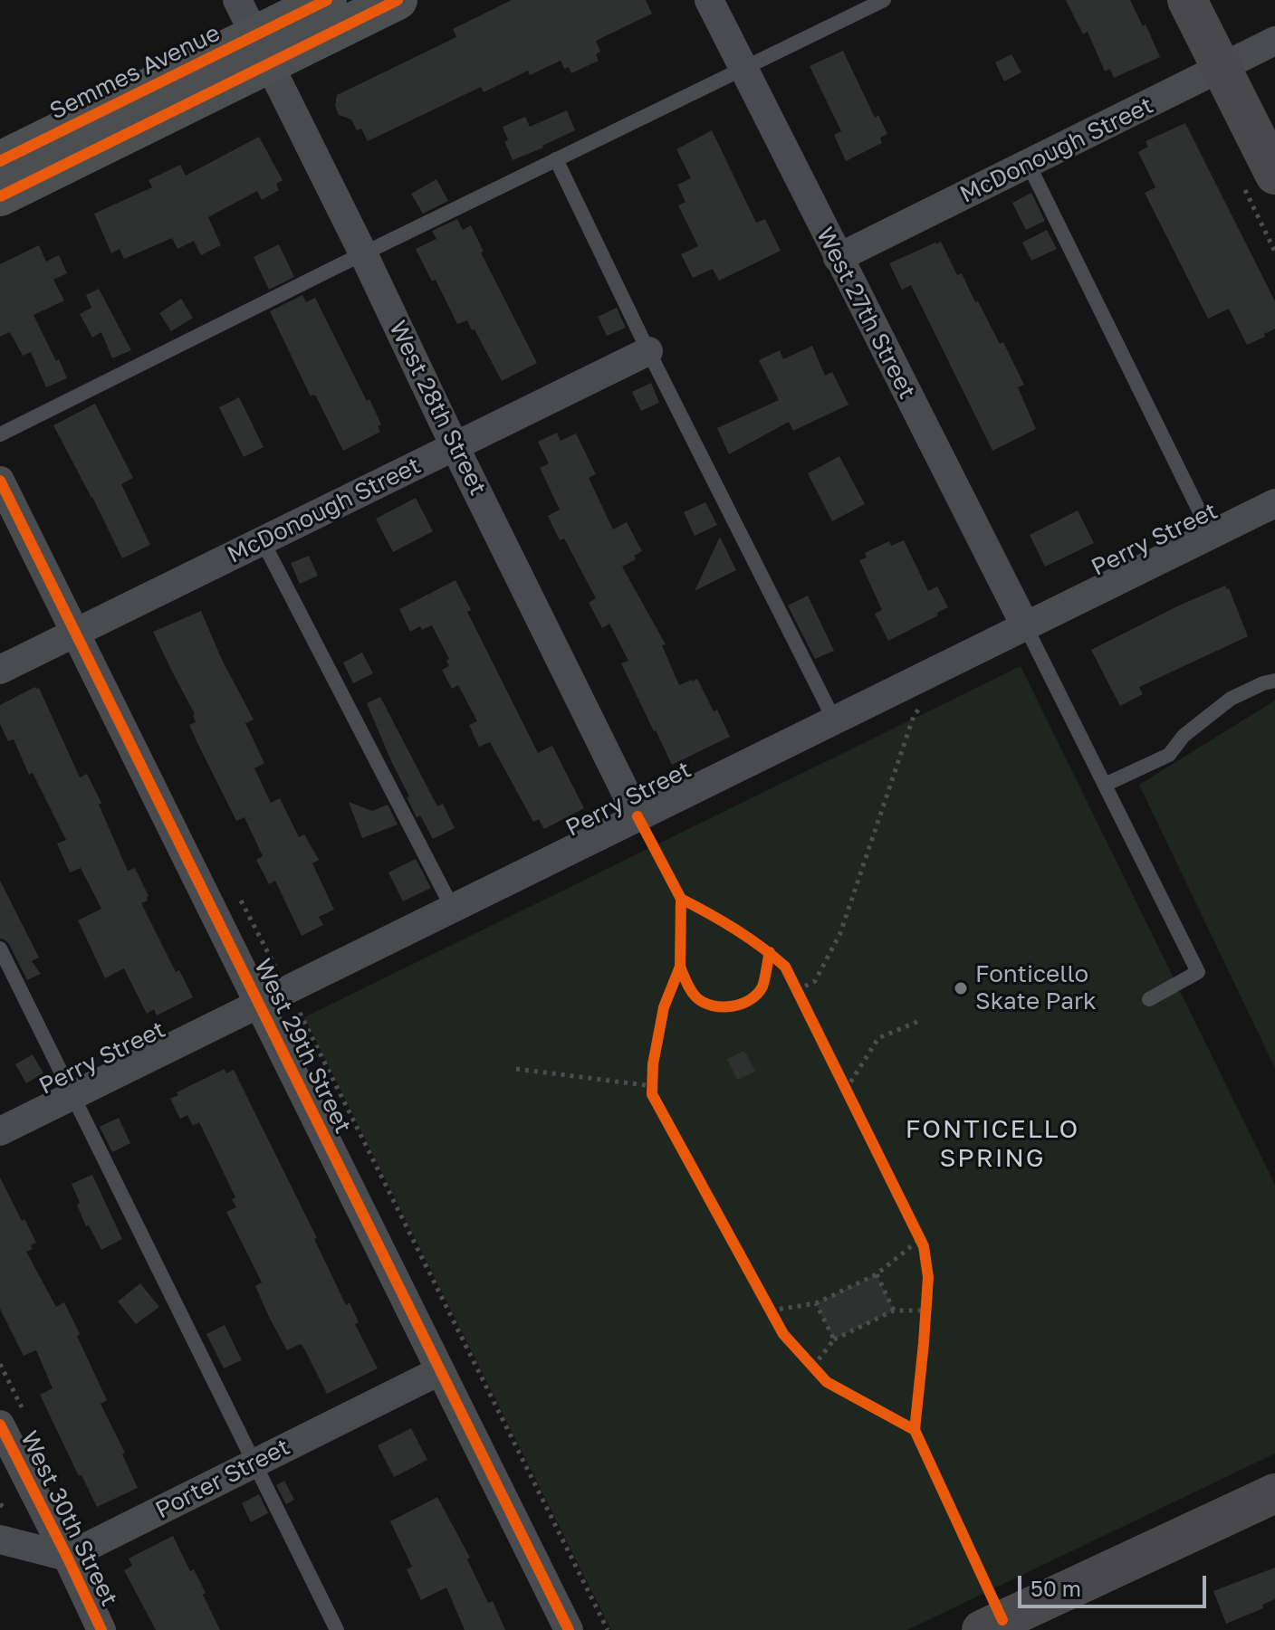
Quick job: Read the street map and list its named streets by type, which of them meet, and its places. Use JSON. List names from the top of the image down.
{
  "streets": {
    "main road": ["Semmes Avenue"],
    "street": [
      "McDonough Street",
      "West 27th Street",
      "West 28th Street",
      "Perry Street",
      "West 29th Street",
      "Porter Street",
      "West 30th Street"
    ]
  },
  "crossings": [
    ["Semmes Avenue", "West 28th Street"],
    ["McDonough Street", "West 27th Street"],
    ["McDonough Street", "West 28th Street"],
    ["McDonough Street", "West 29th Street"],
    ["West 27th Street", "Perry Street"],
    ["West 28th Street", "Perry Street"],
    ["Perry Street", "West 29th Street"],
    ["West 29th Street", "Porter Street"],
    ["Porter Street", "West 30th Street"]
  ],
  "districts": ["FONTICELLO SPRING"],
  "places": ["Fonticello Skate Park"],
  "scale_bar": "50 m"
}
